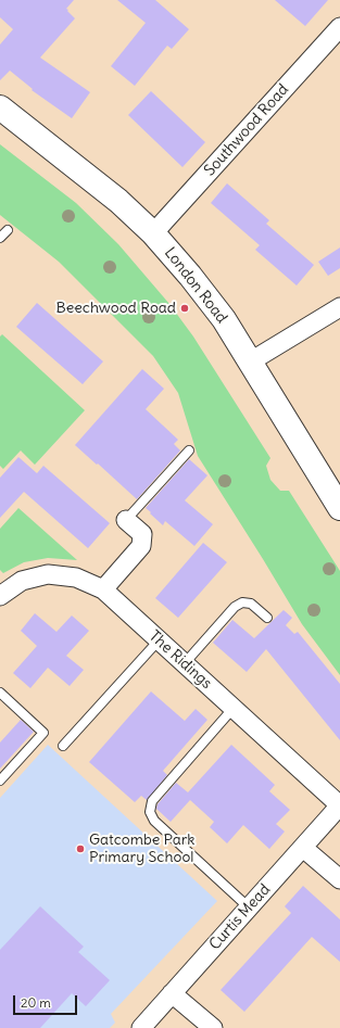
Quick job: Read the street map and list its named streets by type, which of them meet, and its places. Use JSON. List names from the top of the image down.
{
  "streets": {
    "main road": ["London Road"],
    "street": ["Southwood Road", "The Ridings", "Curtis Mead"]
  },
  "crossings": [
    ["Southwood Road", "London Road"],
    ["The Ridings", "Curtis Mead"]
  ],
  "places": ["Beechwood Road", "Gatcombe Park Primary School"],
  "scale_bar": "20 m"
}
